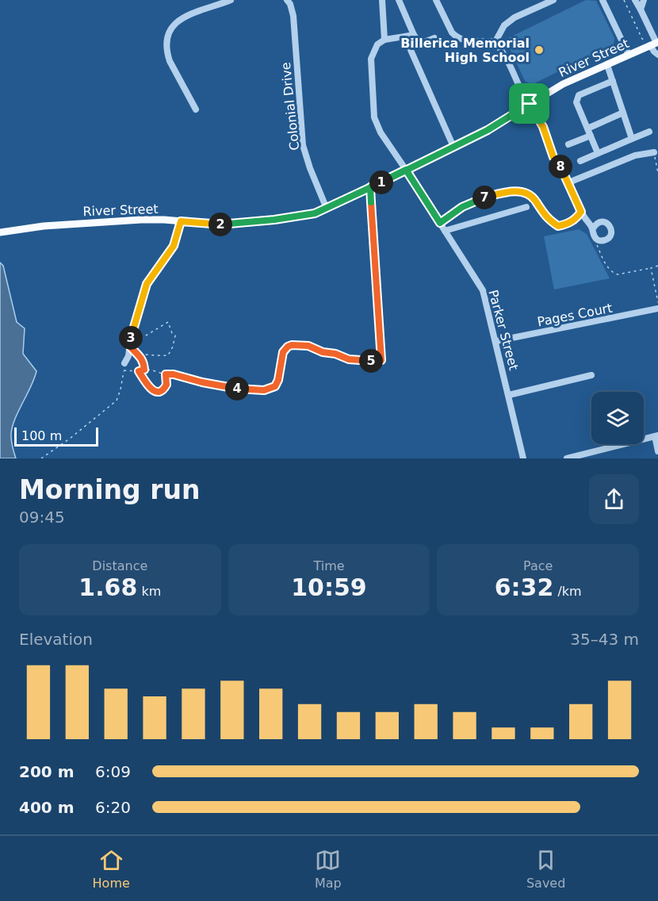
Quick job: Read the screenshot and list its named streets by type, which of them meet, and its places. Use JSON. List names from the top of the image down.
{
  "streets": {
    "main road": ["River Street"],
    "street": ["Colonial Drive", "Pages Court", "Parker Street"]
  },
  "crossings": [
    ["River Street", "Colonial Drive"],
    ["River Street", "Parker Street"],
    ["Pages Court", "Parker Street"]
  ],
  "places": ["Billerica Memorial High School"],
  "scale_bar": "100 m",
  "page": {
    "pins": [
      "8",
      "1",
      "7",
      "2",
      "3",
      "5",
      "4"
    ],
    "scale": "100 m",
    "heading": ["Morning run", "09:45"],
    "stats": [
      ["Distance", "1.68 km"],
      ["Time", "10:59"],
      ["Pace", "6:32 /km"]
    ],
    "chart": ["Elevation", "35–43 m"],
    "list": [
      {
        "name": "200 m",
        "note": "6:09"
      },
      {
        "name": "400 m",
        "note": "6:20"
      }
    ],
    "tabs": ["Home", "Map", "Saved"]
  }
}
